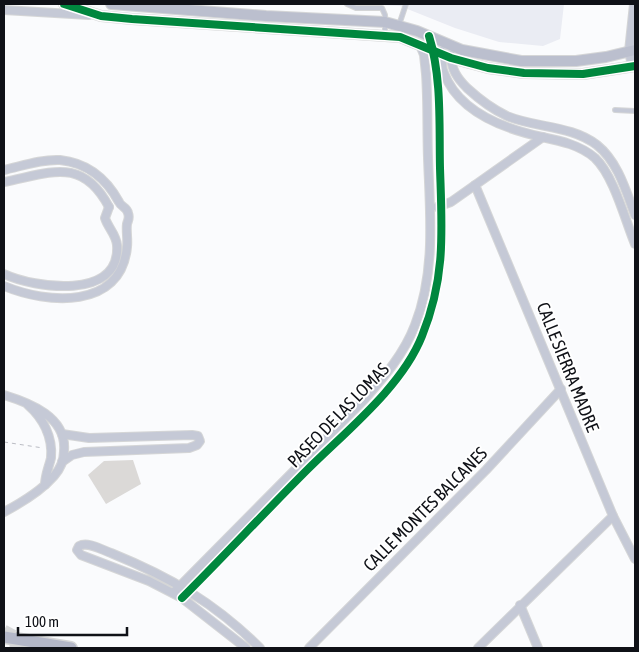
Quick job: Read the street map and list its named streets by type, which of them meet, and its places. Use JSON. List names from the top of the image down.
{
  "streets": {
    "street": ["CALLE SIERRA MADRE", "PASEO DE LAS LOMAS", "CALLE MONTES BALCANES"]
  },
  "crossings": [
    ["CALLE SIERRA MADRE", "CALLE MONTES BALCANES"]
  ],
  "scale_bar": "100 m"
}
